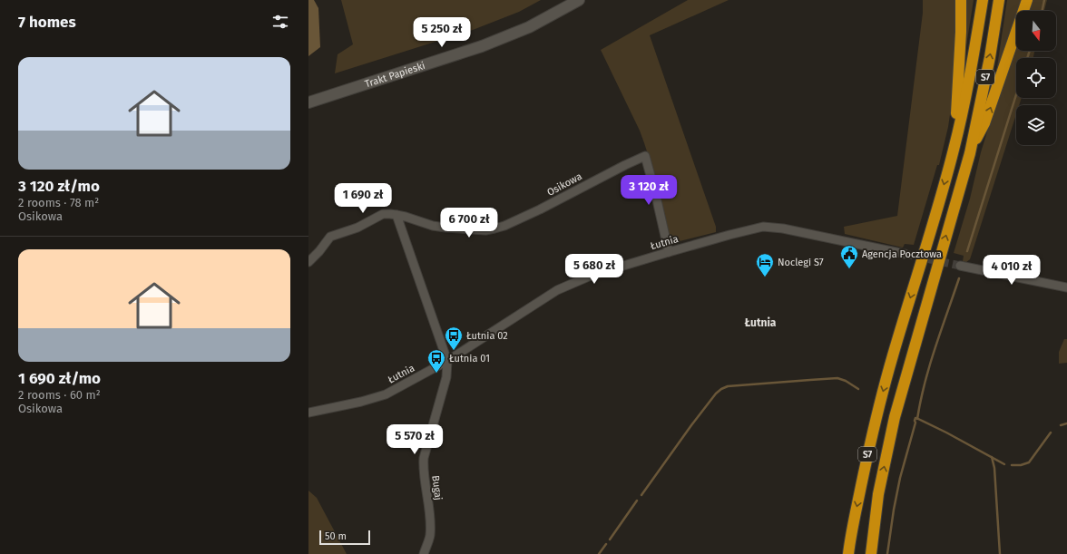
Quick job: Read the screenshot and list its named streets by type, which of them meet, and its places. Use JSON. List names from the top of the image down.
{
  "streets": {
    "highway": ["S7"],
    "street": [
      "Trakt Papieski",
      "Osikowa",
      "Łutnia",
      "Bugaj"
    ]
  },
  "crossings": [
    ["Osikowa", "Łutnia"],
    ["Łutnia", "Bugaj"]
  ],
  "districts": ["Łutnia"],
  "places": {
    "public building": ["Agencja Pocztowa"],
    "hotel": ["Noclegi S7"],
    "bus stop": ["Łutnia 02", "Łutnia 01"]
  },
  "scale_bar": "50 m",
  "north": "bottom",
  "page": {
    "heading": "7 homes",
    "price": [
      "5 250 zł",
      "3 120 zł",
      "1 690 zł",
      "6 700 zł",
      "5 680 zł",
      "4 010 zł",
      "5 570 zł"
    ],
    "list": [
      {
        "name": "3 120 zł/mo",
        "note": "2 rooms · 78 m² · Osikowa"
      },
      {
        "name": "1 690 zł/mo",
        "note": "2 rooms · 60 m² · Osikowa"
      }
    ],
    "scale": "50 m"
  }
}
